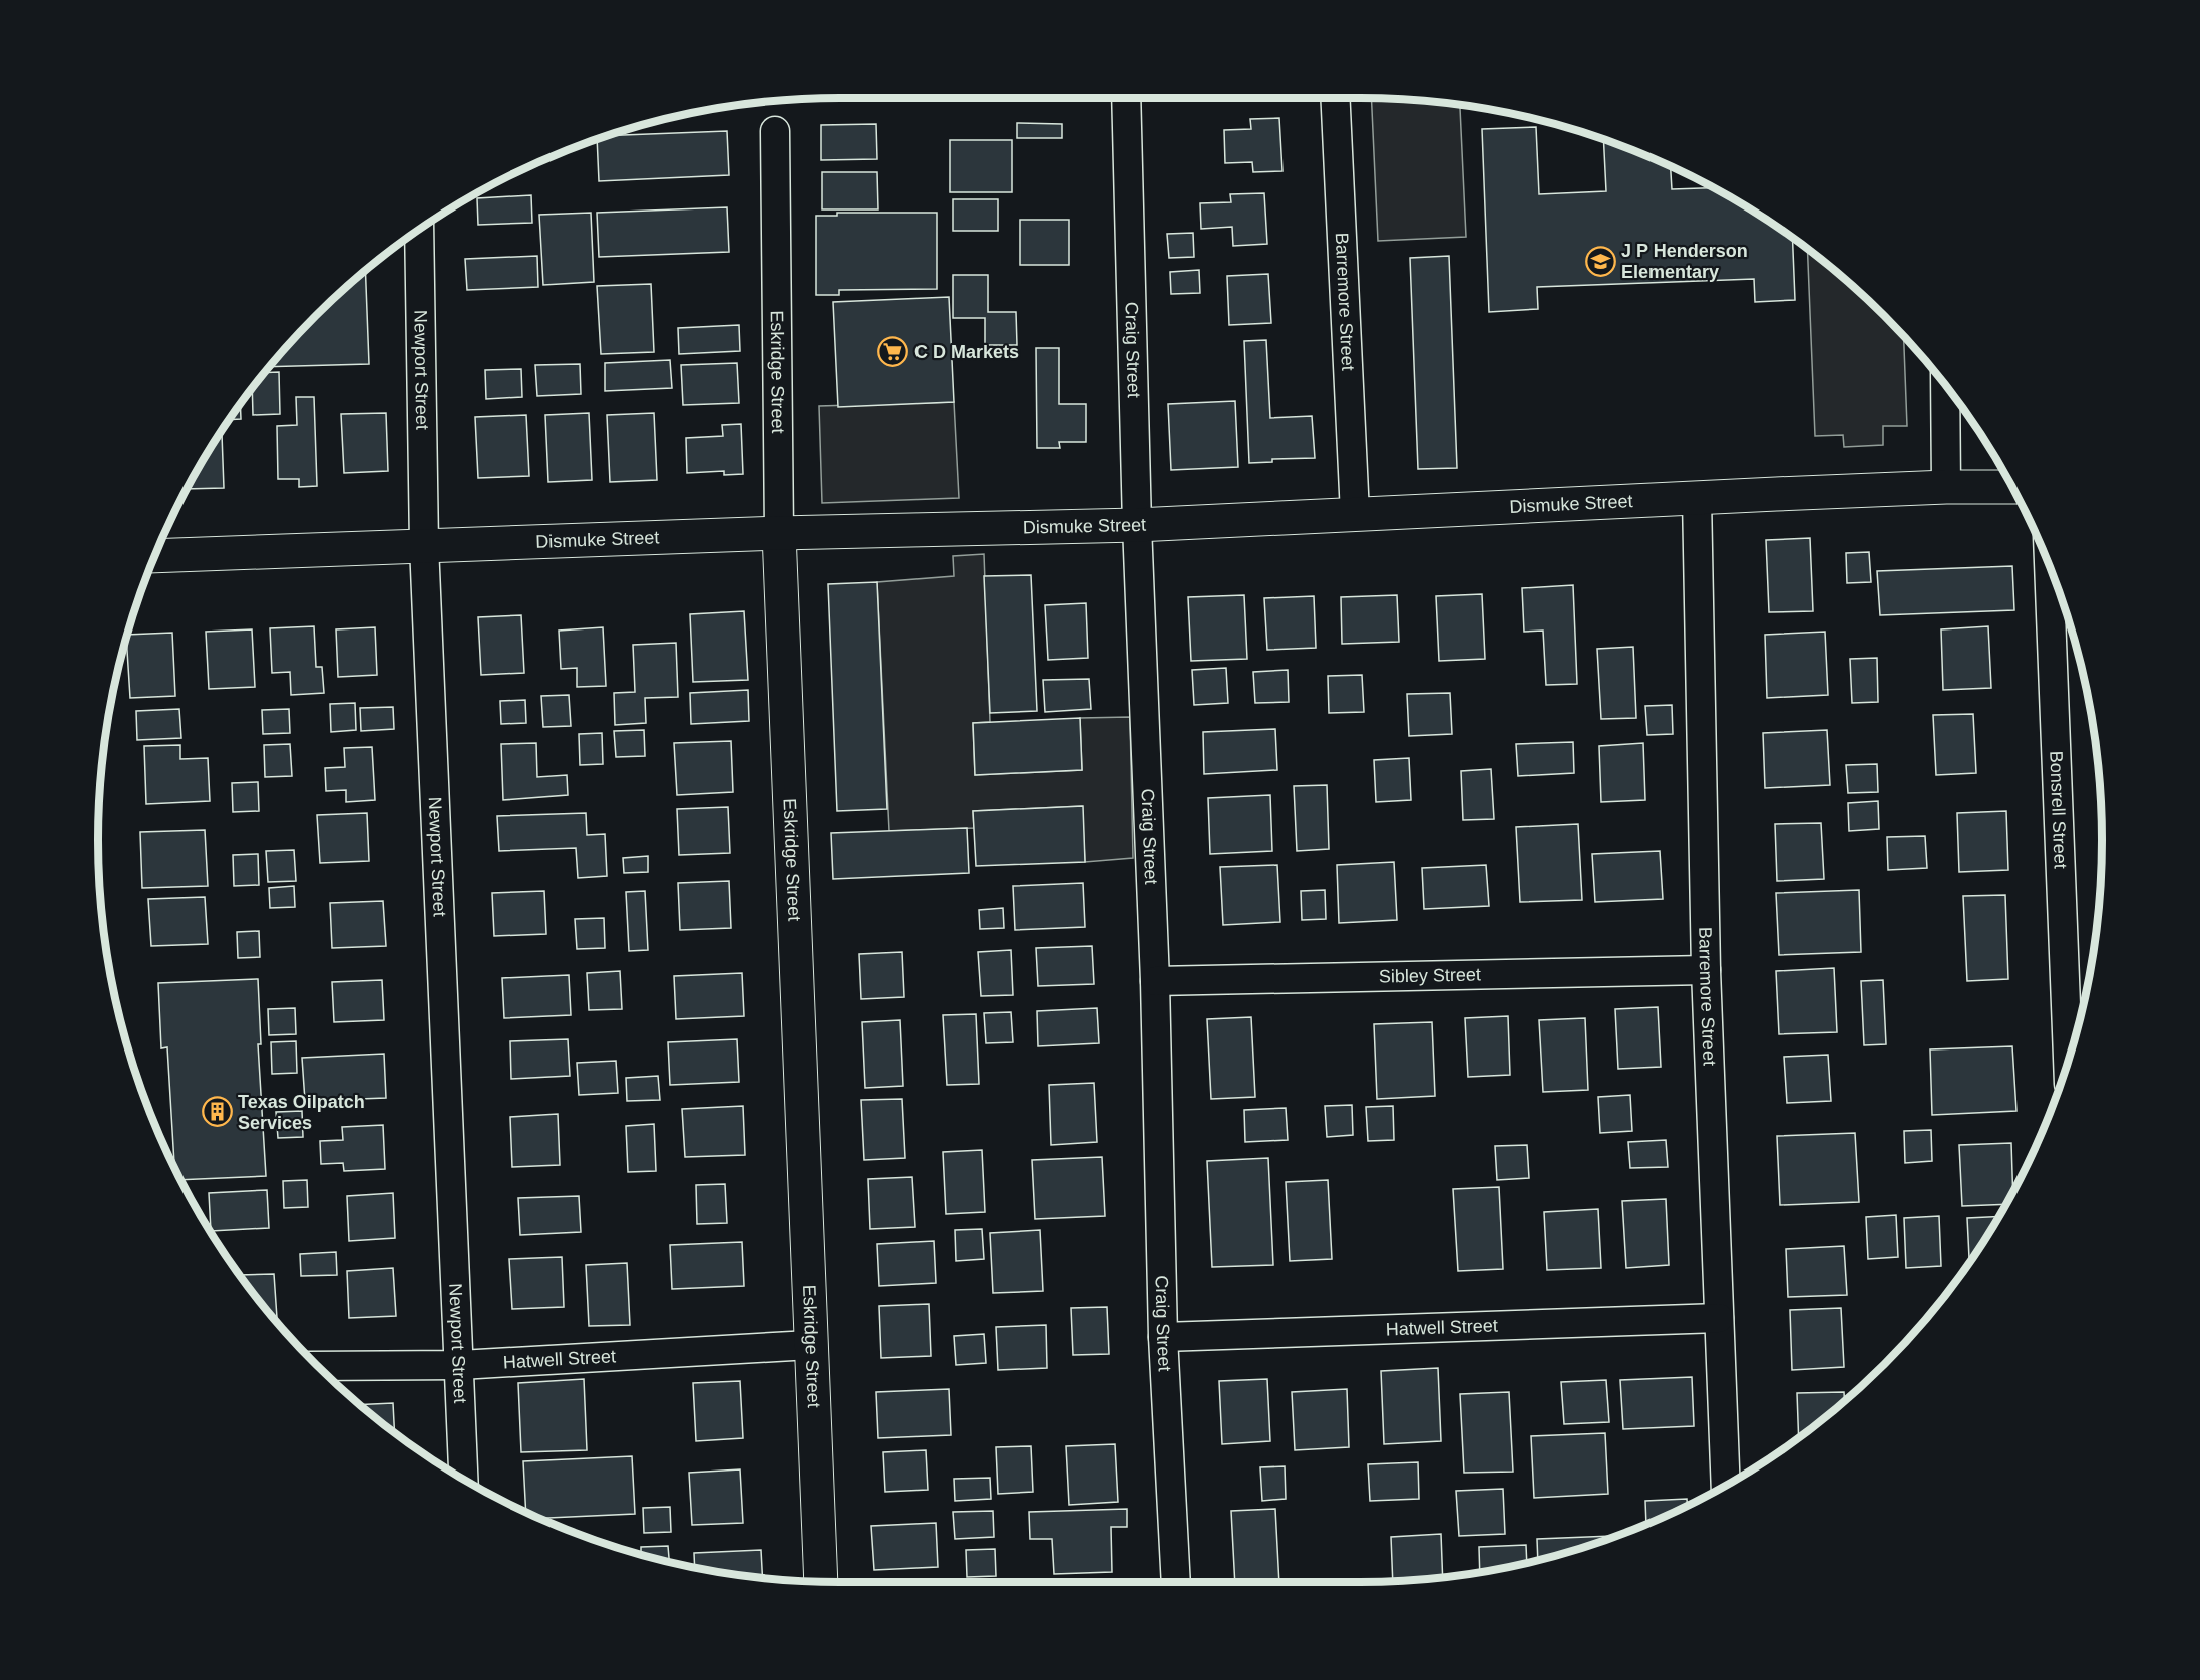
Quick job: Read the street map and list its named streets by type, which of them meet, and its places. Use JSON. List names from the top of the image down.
{
  "streets": {
    "street": [
      "Barremore Street",
      "Craig Street",
      "Newport Street",
      "Eskridge Street",
      "Dismuke Street",
      "Bonsrell Street",
      "Sibley Street",
      "Hatwell Street"
    ]
  },
  "crossings": [
    ["Barremore Street", "Dismuke Street"],
    ["Barremore Street", "Sibley Street"],
    ["Barremore Street", "Hatwell Street"],
    ["Craig Street", "Dismuke Street"],
    ["Craig Street", "Sibley Street"],
    ["Craig Street", "Hatwell Street"],
    ["Newport Street", "Dismuke Street"],
    ["Newport Street", "Hatwell Street"],
    ["Eskridge Street", "Dismuke Street"],
    ["Eskridge Street", "Hatwell Street"]
  ],
  "places": {
    "school or university": ["J P Henderson Elementary"],
    "supermarket": ["C D Markets"],
    "building": ["Texas Oilpatch Services"]
  }
}
